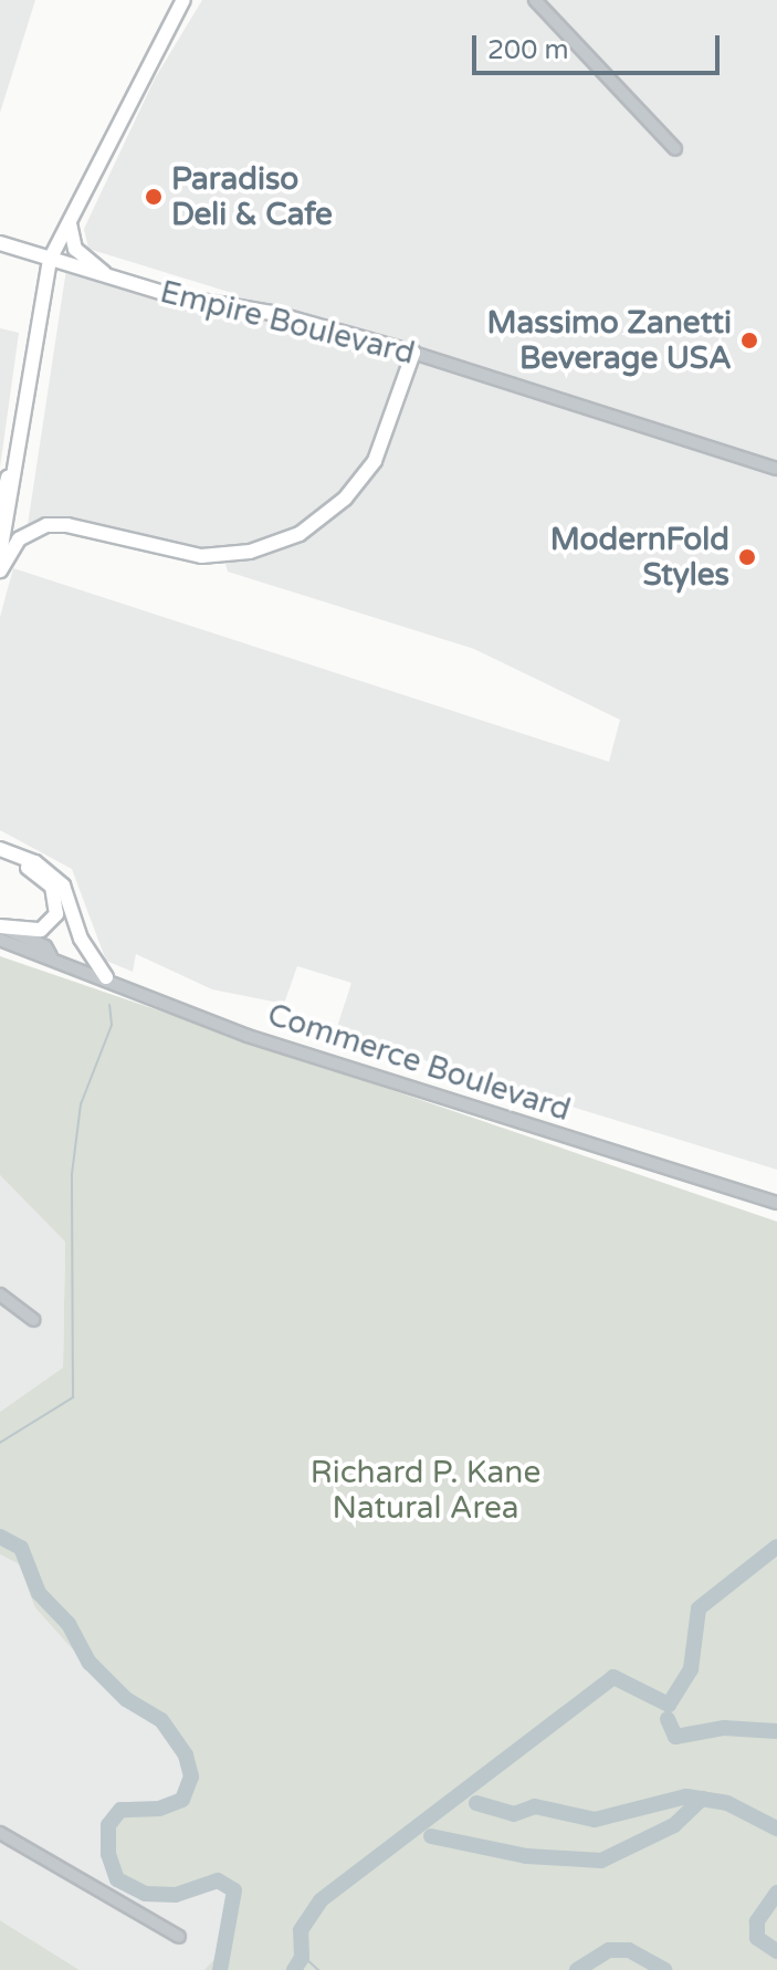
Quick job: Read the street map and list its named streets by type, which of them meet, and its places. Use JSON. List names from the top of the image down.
{
  "streets": {
    "main road": ["Empire Boulevard"],
    "street": ["Commerce Boulevard"]
  },
  "parks": ["Richard P. Kane Natural Area"],
  "places": ["Paradiso Deli & Cafe", "Massimo Zanetti Beverage USA", "ModernFold Styles"],
  "scale_bar": "200 m"
}
